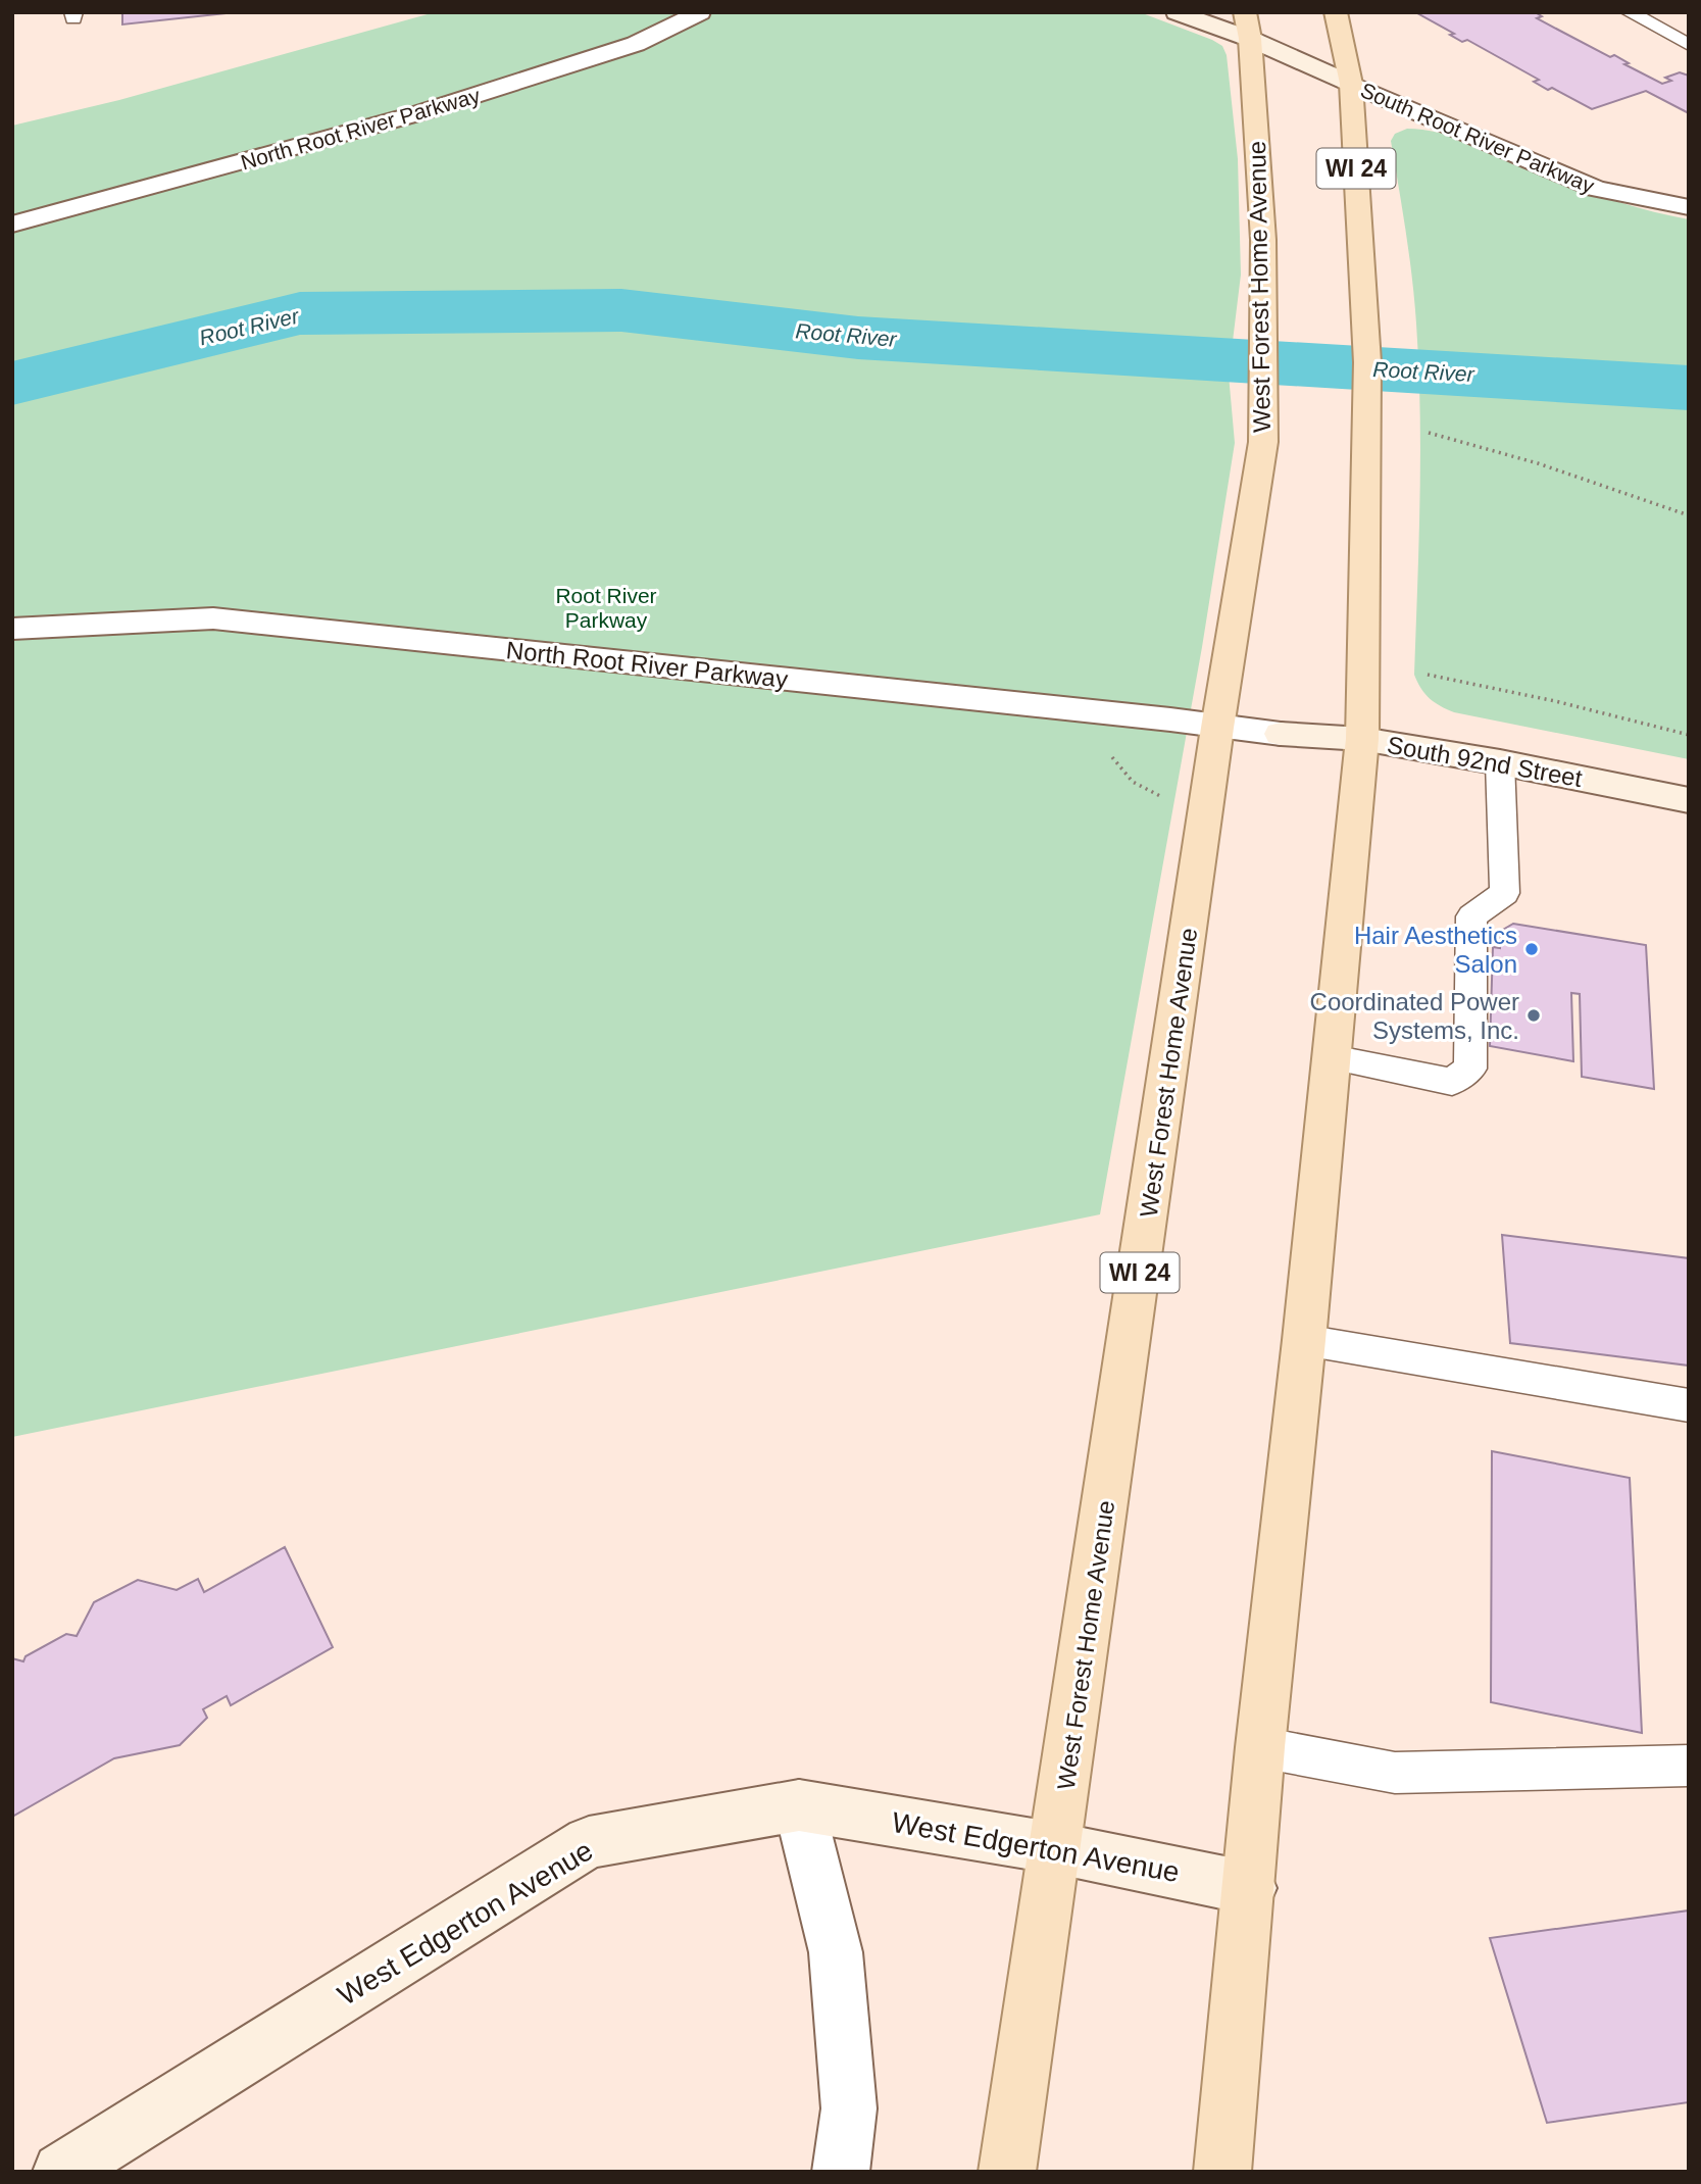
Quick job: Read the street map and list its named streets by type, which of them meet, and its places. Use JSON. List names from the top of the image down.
{
  "streets": {
    "main road": ["WI 24", "West Forest Home Avenue"],
    "street": [
      "North Root River Parkway",
      "South Root River Parkway",
      "South 92nd Street",
      "West Edgerton Avenue"
    ]
  },
  "crossings": [
    ["North Root River Parkway", "West Forest Home Avenue"],
    ["North Root River Parkway", "South 92nd Street"],
    ["South Root River Parkway", "WI 24"],
    ["WI 24", "South 92nd Street"],
    ["WI 24", "West Edgerton Avenue"],
    ["West Forest Home Avenue", "West Edgerton Avenue"]
  ],
  "water": ["Root River"],
  "parks": ["Root River Parkway"],
  "places": ["Hair Aesthetics Salon", "Coordinated Power Systems, Inc."]
}
